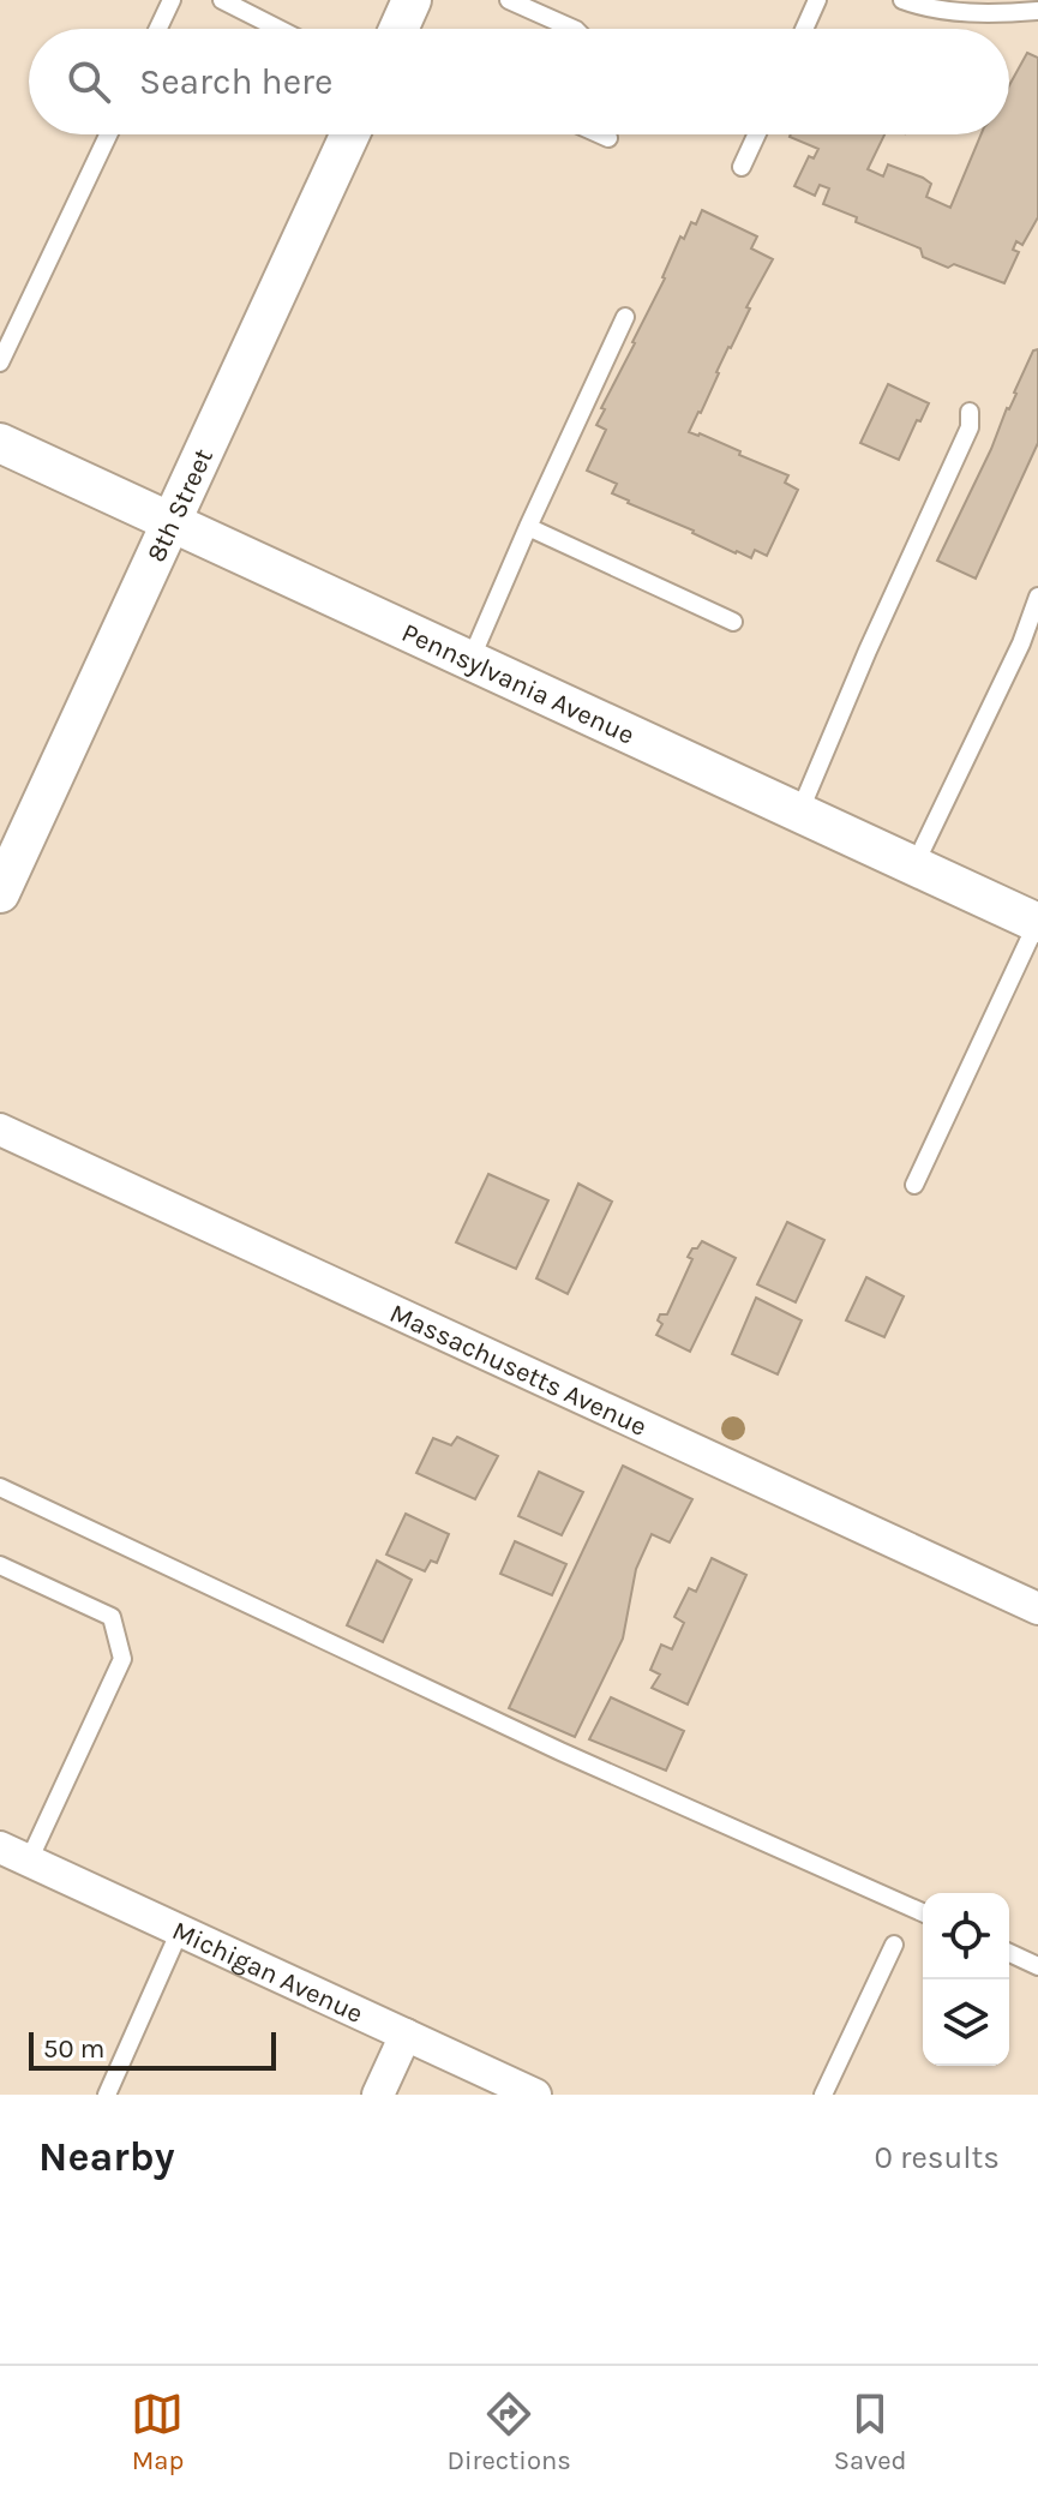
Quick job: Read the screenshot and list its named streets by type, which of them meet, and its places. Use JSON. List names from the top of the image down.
{
  "streets": {
    "street": [
      "8th Street",
      "Pennsylvania Avenue",
      "Massachusetts Avenue",
      "Michigan Avenue"
    ]
  },
  "crossings": [
    ["8th Street", "Pennsylvania Avenue"]
  ],
  "scale_bar": "50 m",
  "page": {
    "search": "Search here",
    "scale": "50 m",
    "heading": ["Nearby", "0 results"],
    "nav": ["Map", "Directions", "Saved"]
  }
}
